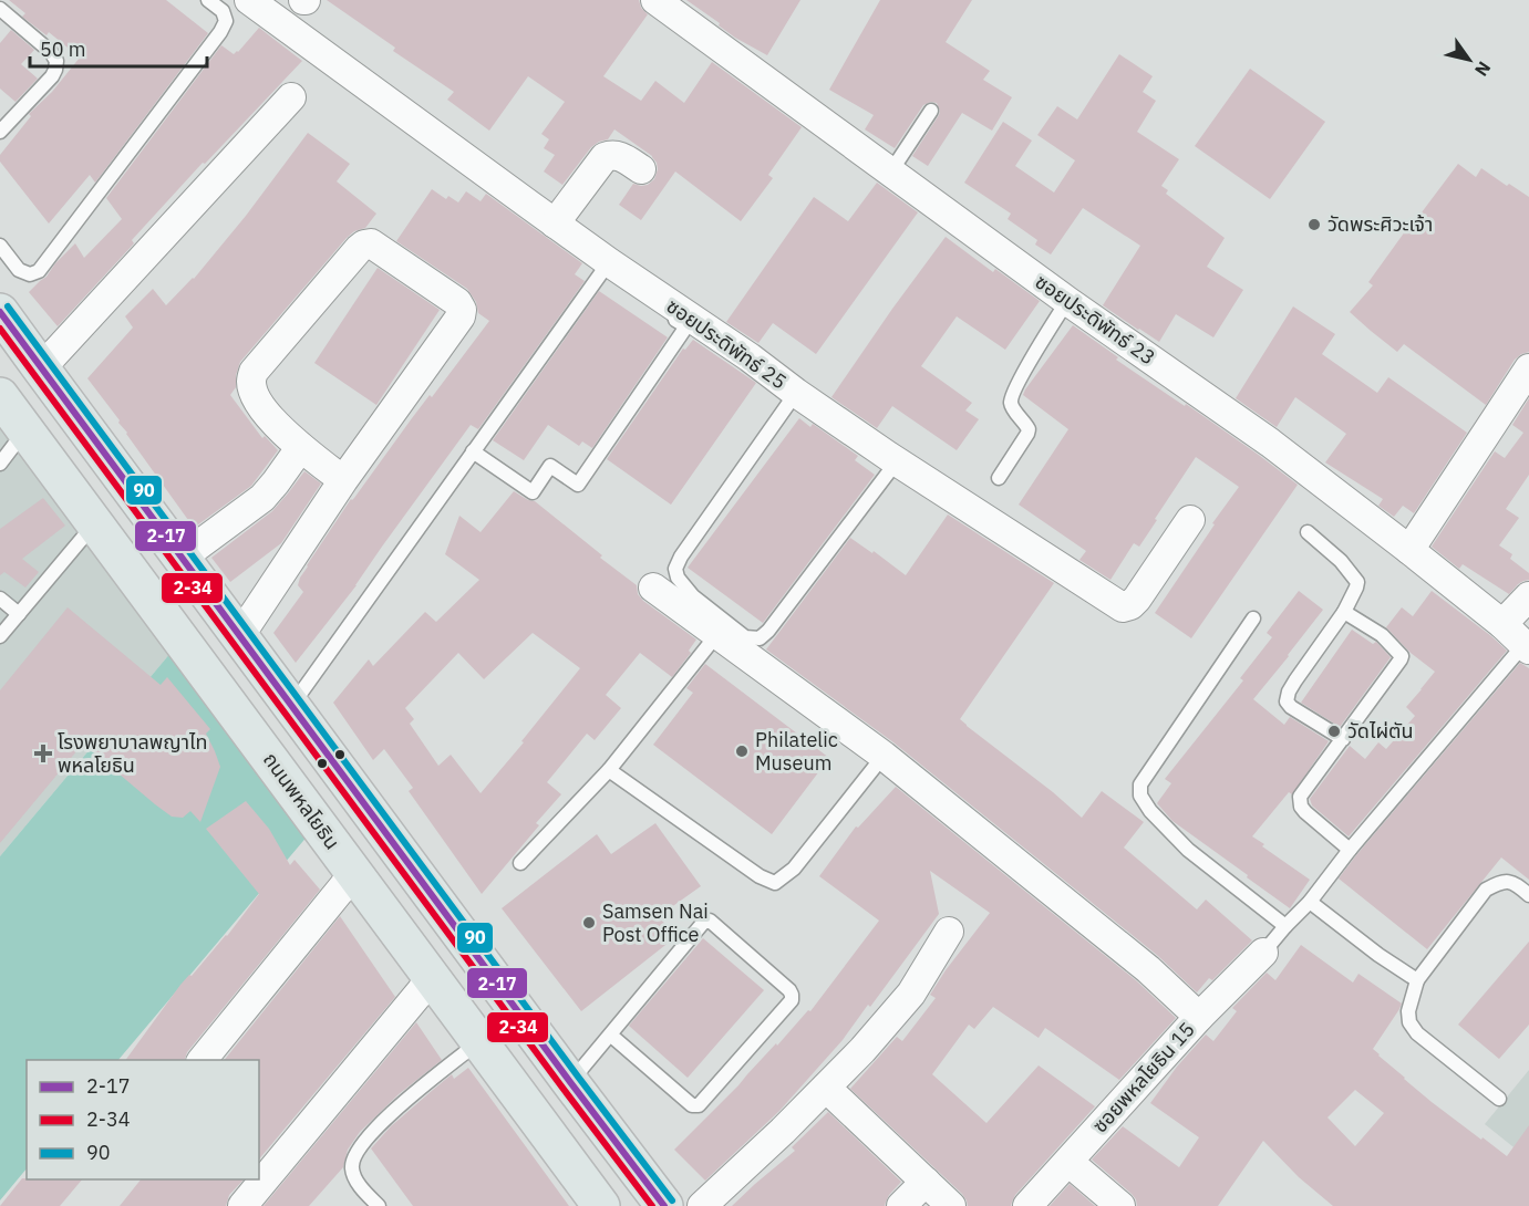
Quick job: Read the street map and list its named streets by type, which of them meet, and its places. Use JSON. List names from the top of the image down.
{
  "streets": {
    "main road": ["ถนนพหลโยธิน"],
    "street": ["ซอยประดิพัทธ์ 23", "ซอยประดิพัทธ์ 25", "ซอยพหลโยธิน 15"]
  },
  "places": {
    "other": [
      "วัดพระศิวะเจ้า",
      "วัดไผ่ตัน",
      "Philatelic Museum",
      "Samsen Nai Post Office"
    ],
    "health": ["โรงพยาบาลพญาไท พหลโยธิน"]
  },
  "lines": ["transit line 90", "transit line 2-17", "transit line 2-34"],
  "legend": ["2-17", "2-34", "90"],
  "scale_bar": "50 m",
  "north": "bottom right"
}
